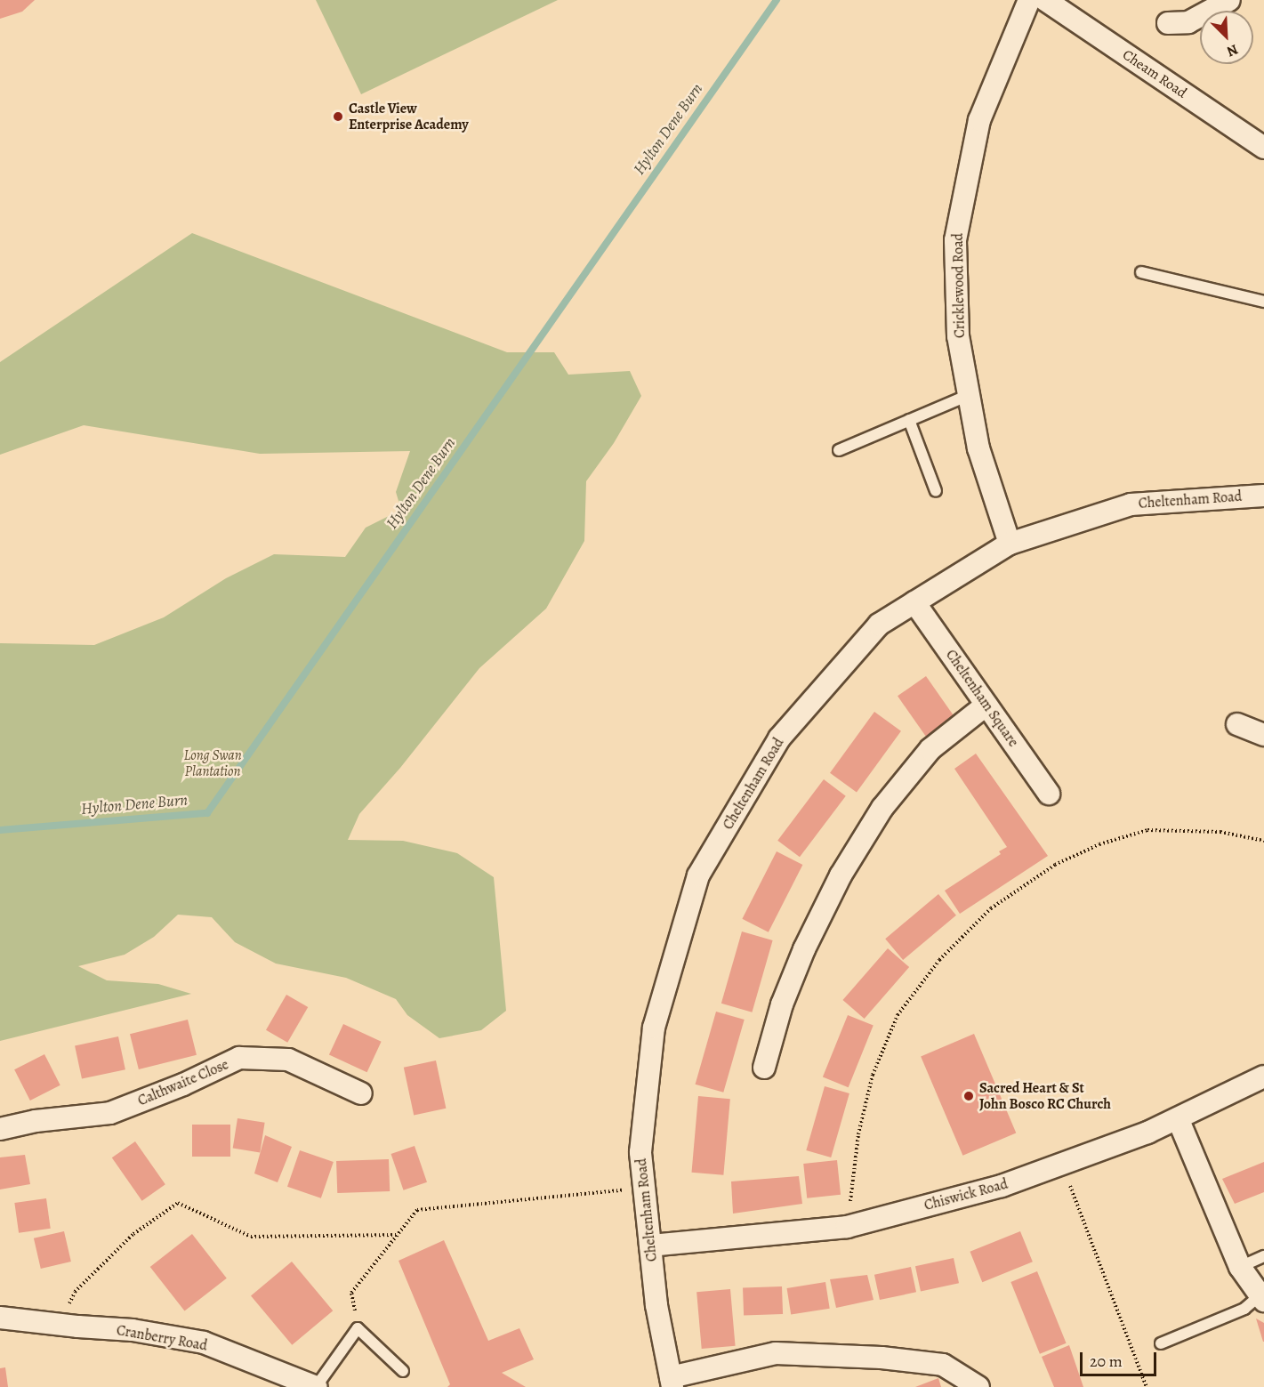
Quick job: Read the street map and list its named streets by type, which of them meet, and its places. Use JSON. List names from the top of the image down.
{
  "streets": {
    "street": [
      "Cheam Road",
      "Cricklewood Road",
      "Cheltenham Road",
      "Cheltenham Square",
      "Calthwaite Close",
      "Chiswick Road",
      "Cranberry Road"
    ]
  },
  "crossings": [
    ["Cricklewood Road", "Cheltenham Road"],
    ["Cheltenham Road", "Cheltenham Square"],
    ["Cheltenham Road", "Chiswick Road"]
  ],
  "water": ["Hylton Dene Burn"],
  "parks": ["Long Swan Plantation"],
  "places": ["Castle View Enterprise Academy", "Sacred Heart & St John Bosco RC Church"],
  "scale_bar": "20 m",
  "north": "bottom right"
}
